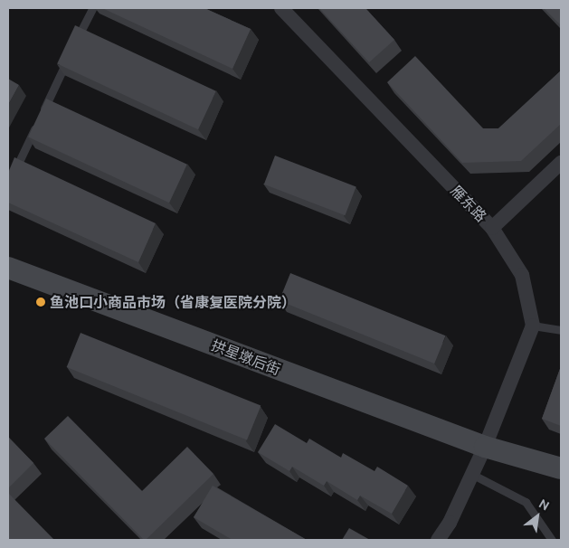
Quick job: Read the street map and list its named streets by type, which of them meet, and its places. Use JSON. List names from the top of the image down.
{
  "streets": {
    "street": ["雁东路", "拱星墩后街"]
  },
  "places": ["鱼池口小商品市场（省康复医院分院）"],
  "north": "top right"
}
